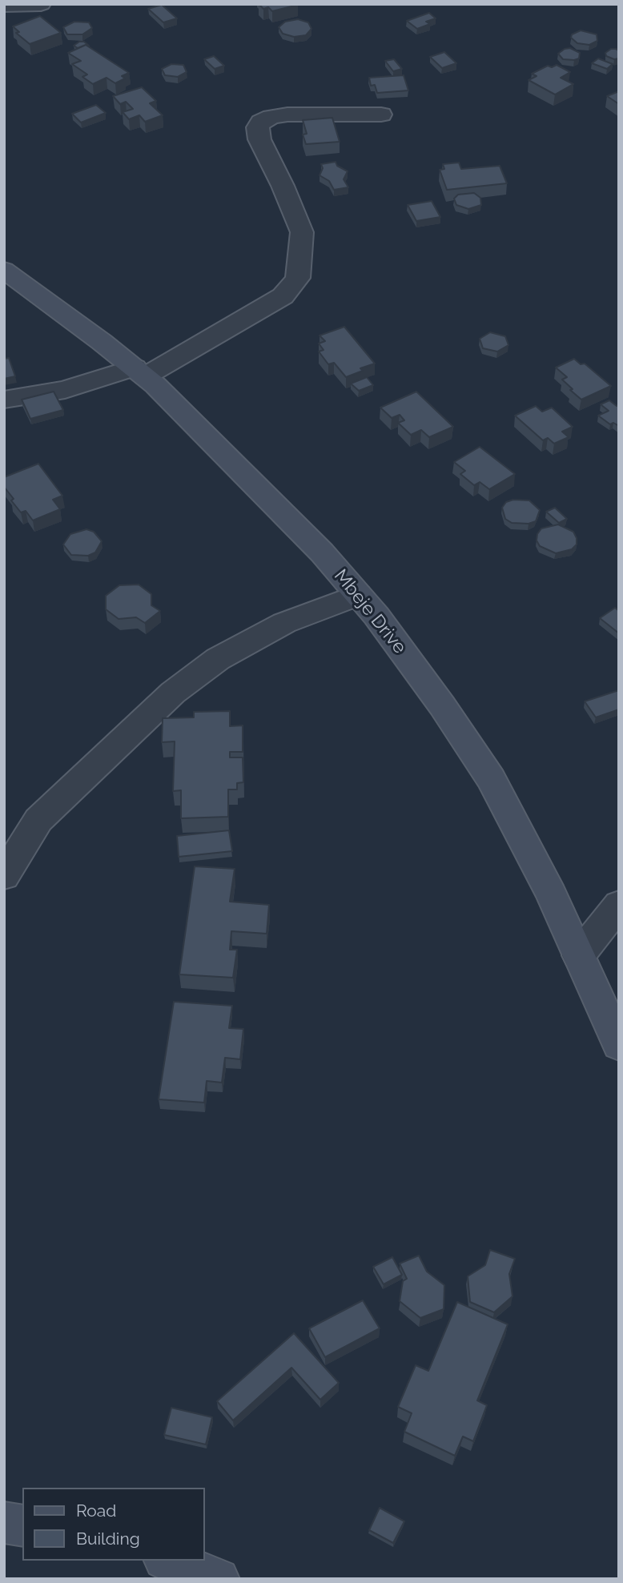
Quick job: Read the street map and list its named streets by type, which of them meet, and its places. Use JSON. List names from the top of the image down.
{
  "streets": {
    "street": ["Mbeje Drive"]
  },
  "legend": ["Road", "Building"]
}
